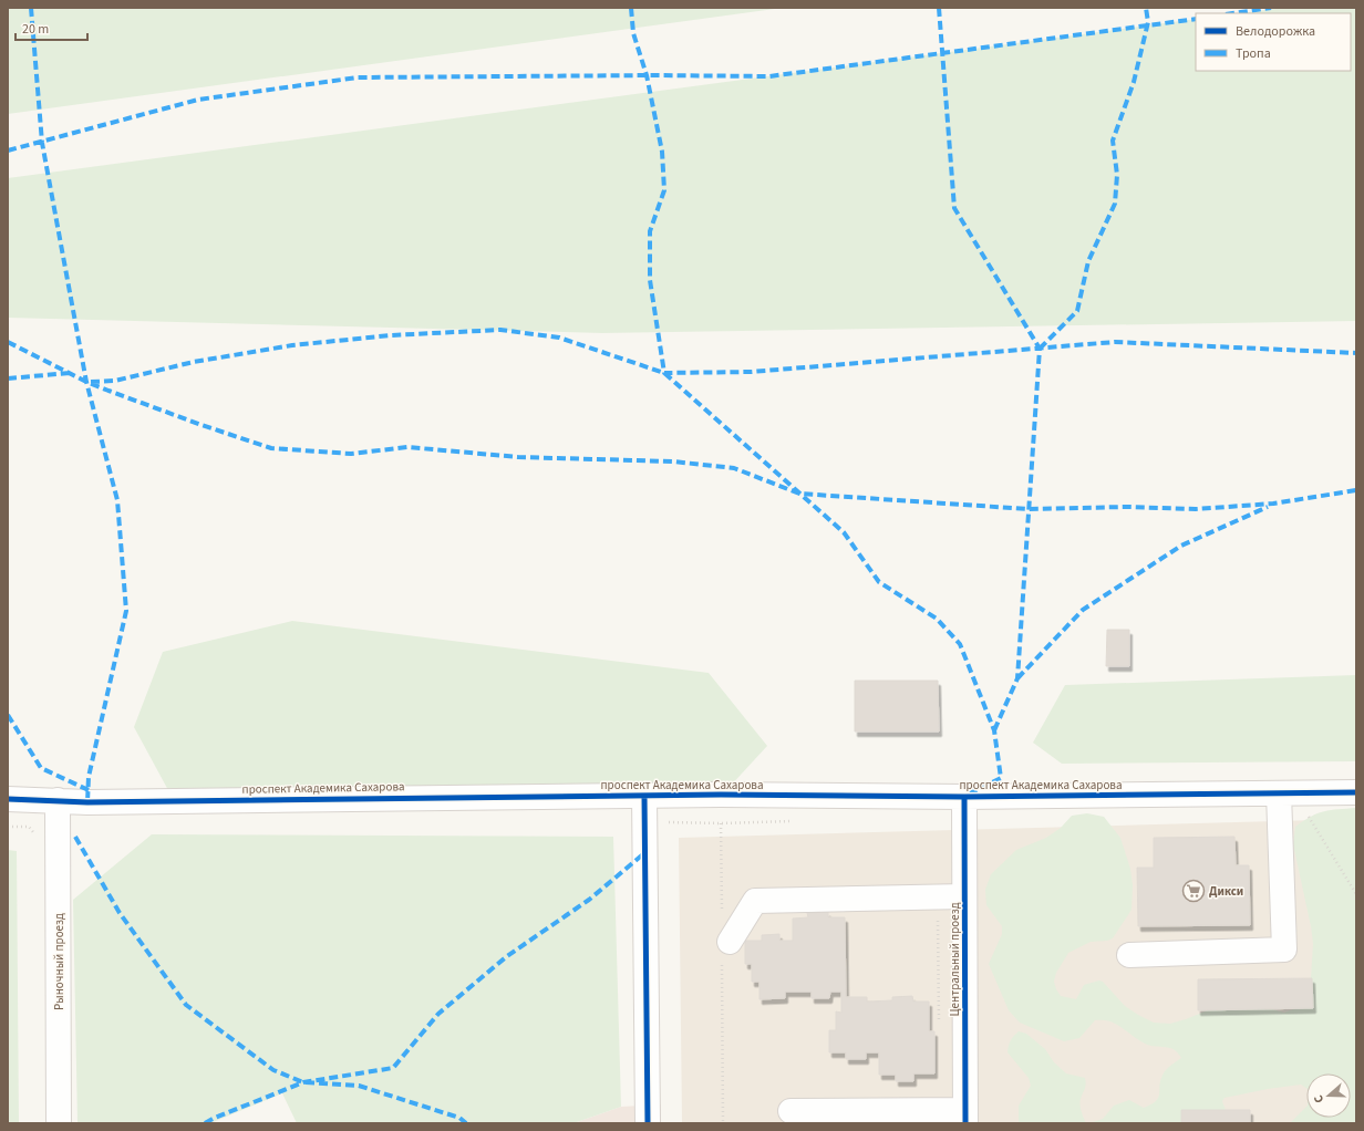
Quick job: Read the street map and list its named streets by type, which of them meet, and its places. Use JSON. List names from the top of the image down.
{
  "streets": {
    "street": ["проспект Академика Сахарова", "Центральный проезд", "Рыночный проезд"]
  },
  "crossings": [
    ["проспект Академика Сахарова", "Центральный проезд"],
    ["проспект Академика Сахарова", "Рыночный проезд"]
  ],
  "places": {
    "supermarket": ["Дикси"]
  },
  "legend": ["Велодорожка", "Тропа"],
  "scale_bar": "20 m",
  "north": "left"
}
